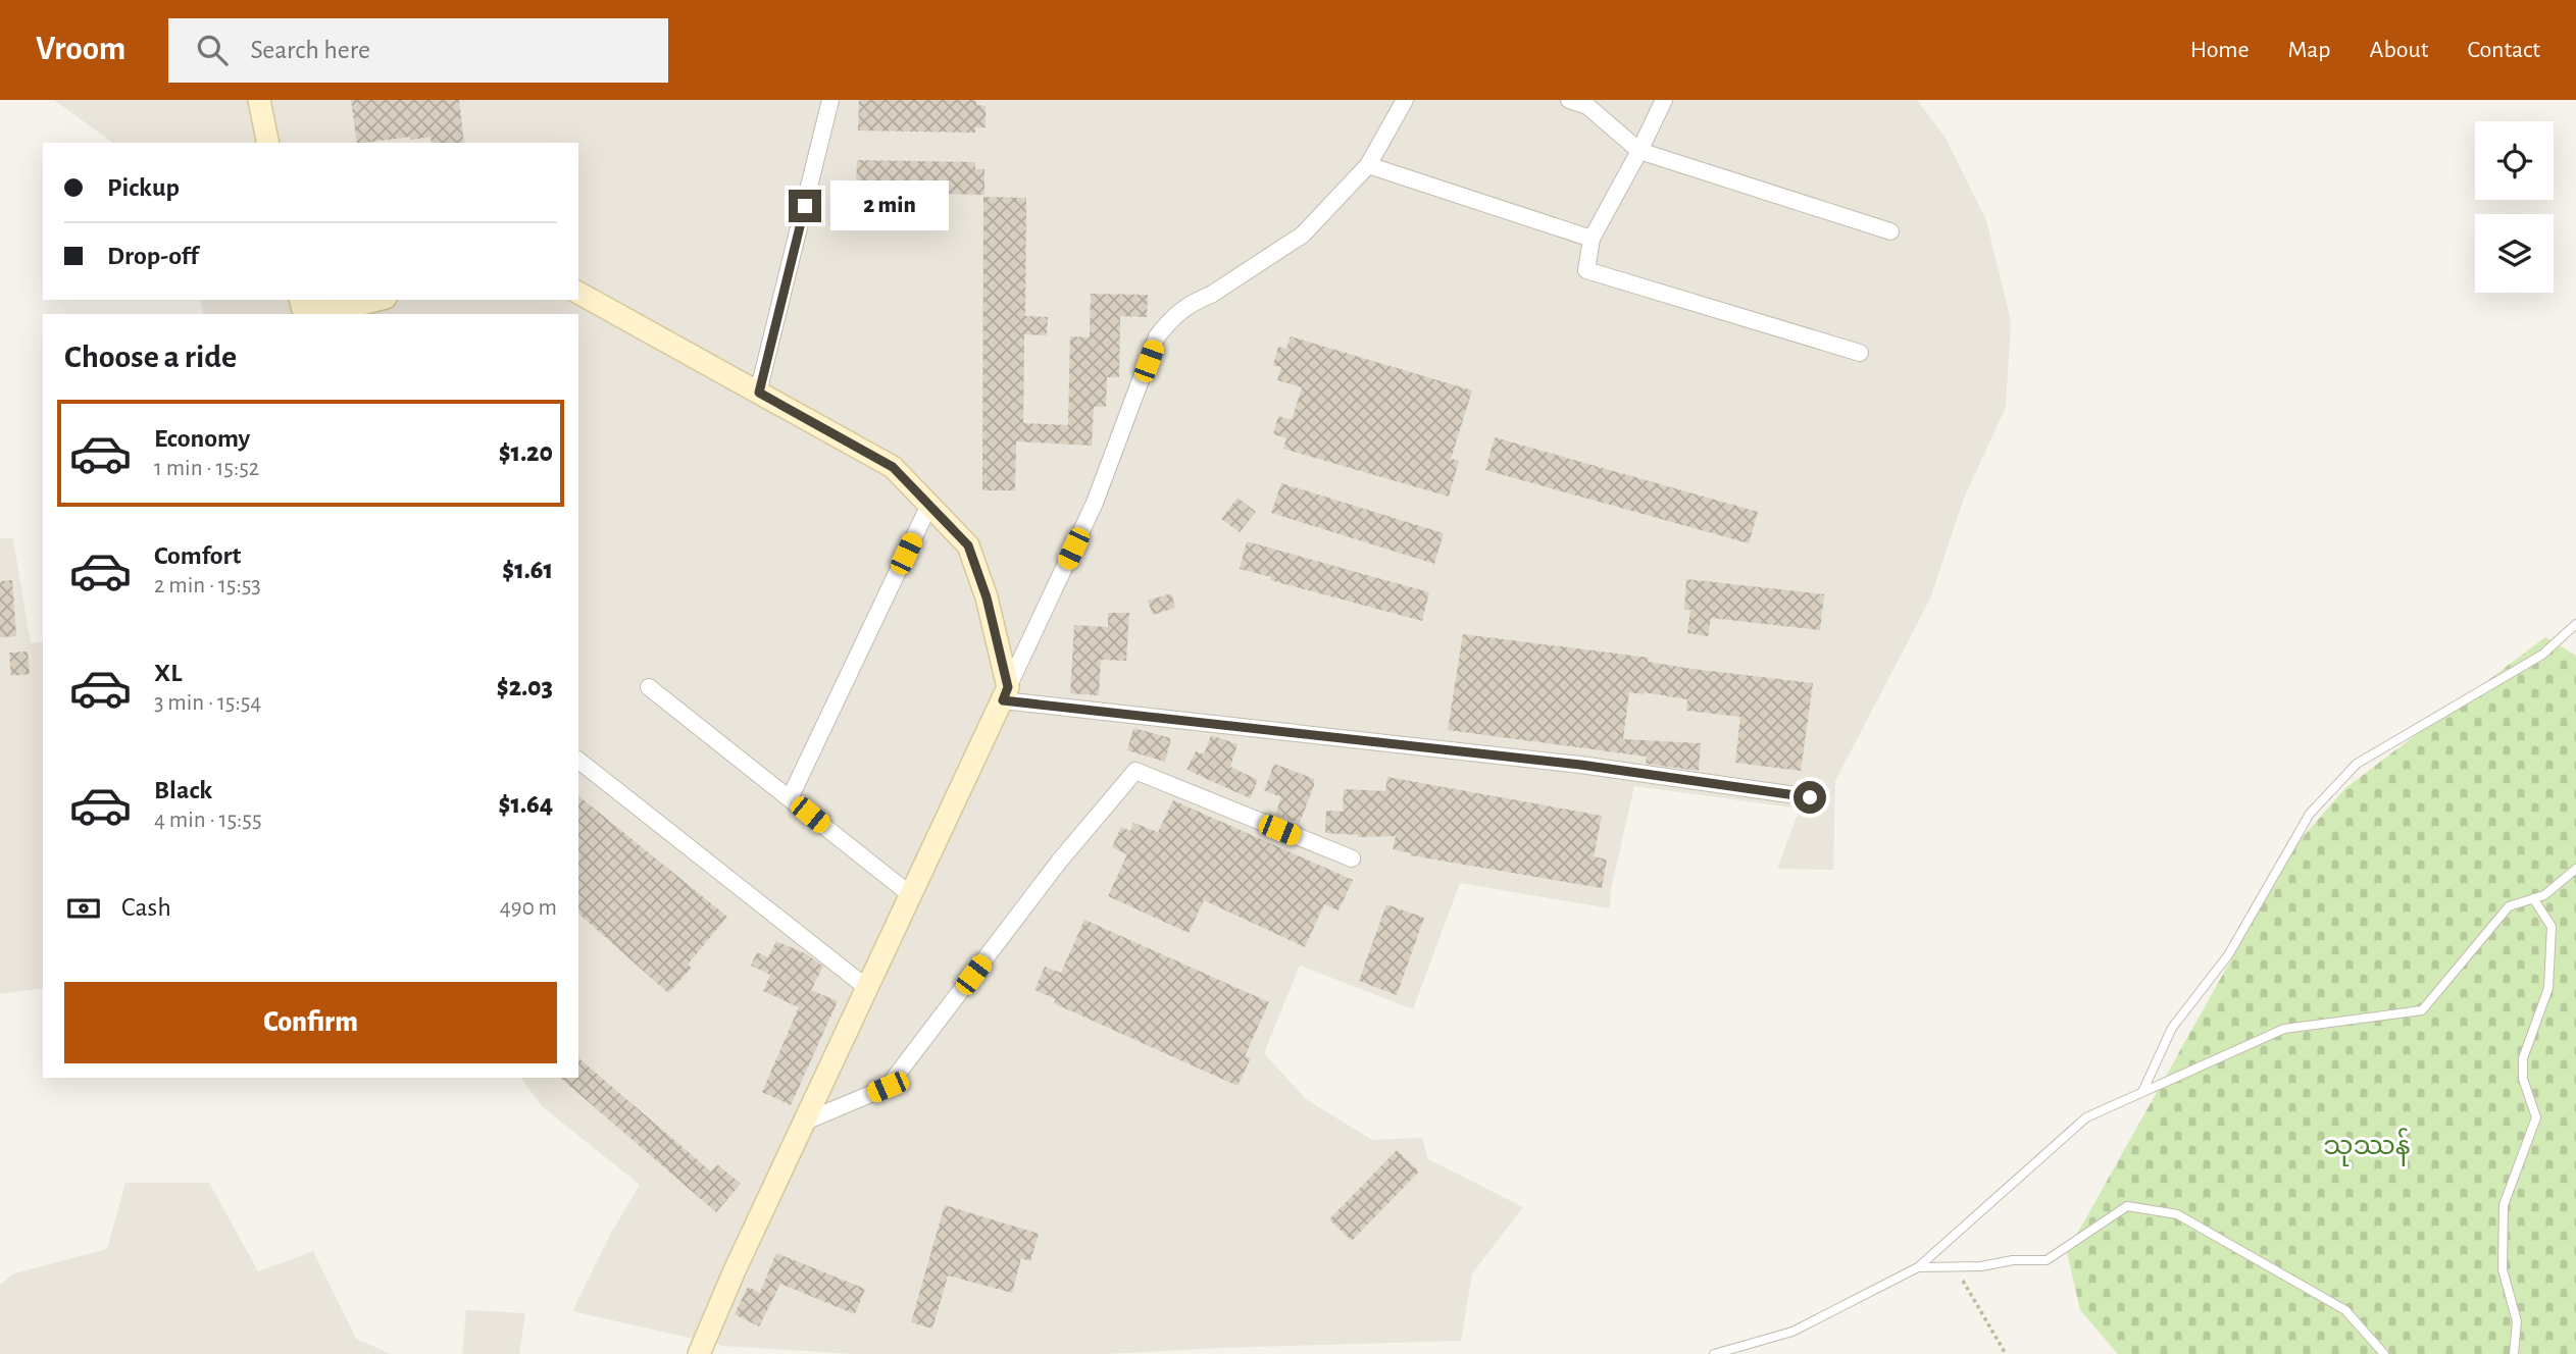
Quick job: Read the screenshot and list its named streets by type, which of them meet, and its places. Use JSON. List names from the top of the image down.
{
  "parks": ["သုဿန်"],
  "page": {
    "header": "Vroom",
    "search": "Search here",
    "nav": [
      "Home",
      "Map",
      "About",
      "Contact"
    ],
    "banner": ["Pickup", "Drop-off"],
    "bubble": "2 min",
    "heading": "Choose a ride",
    "list": [
      {
        "name": "Economy",
        "note": "1 min · 15:52",
        "value": "$1.20"
      },
      {
        "name": "Comfort",
        "note": "2 min · 15:53",
        "value": "$1.61"
      },
      {
        "name": "XL",
        "note": "3 min · 15:54",
        "value": "$2.03"
      },
      {
        "name": "Black",
        "note": "4 min · 15:55",
        "value": "$1.64"
      }
    ],
    "pay": ["Cash", "490 m"],
    "buttons": "Confirm"
  }
}
